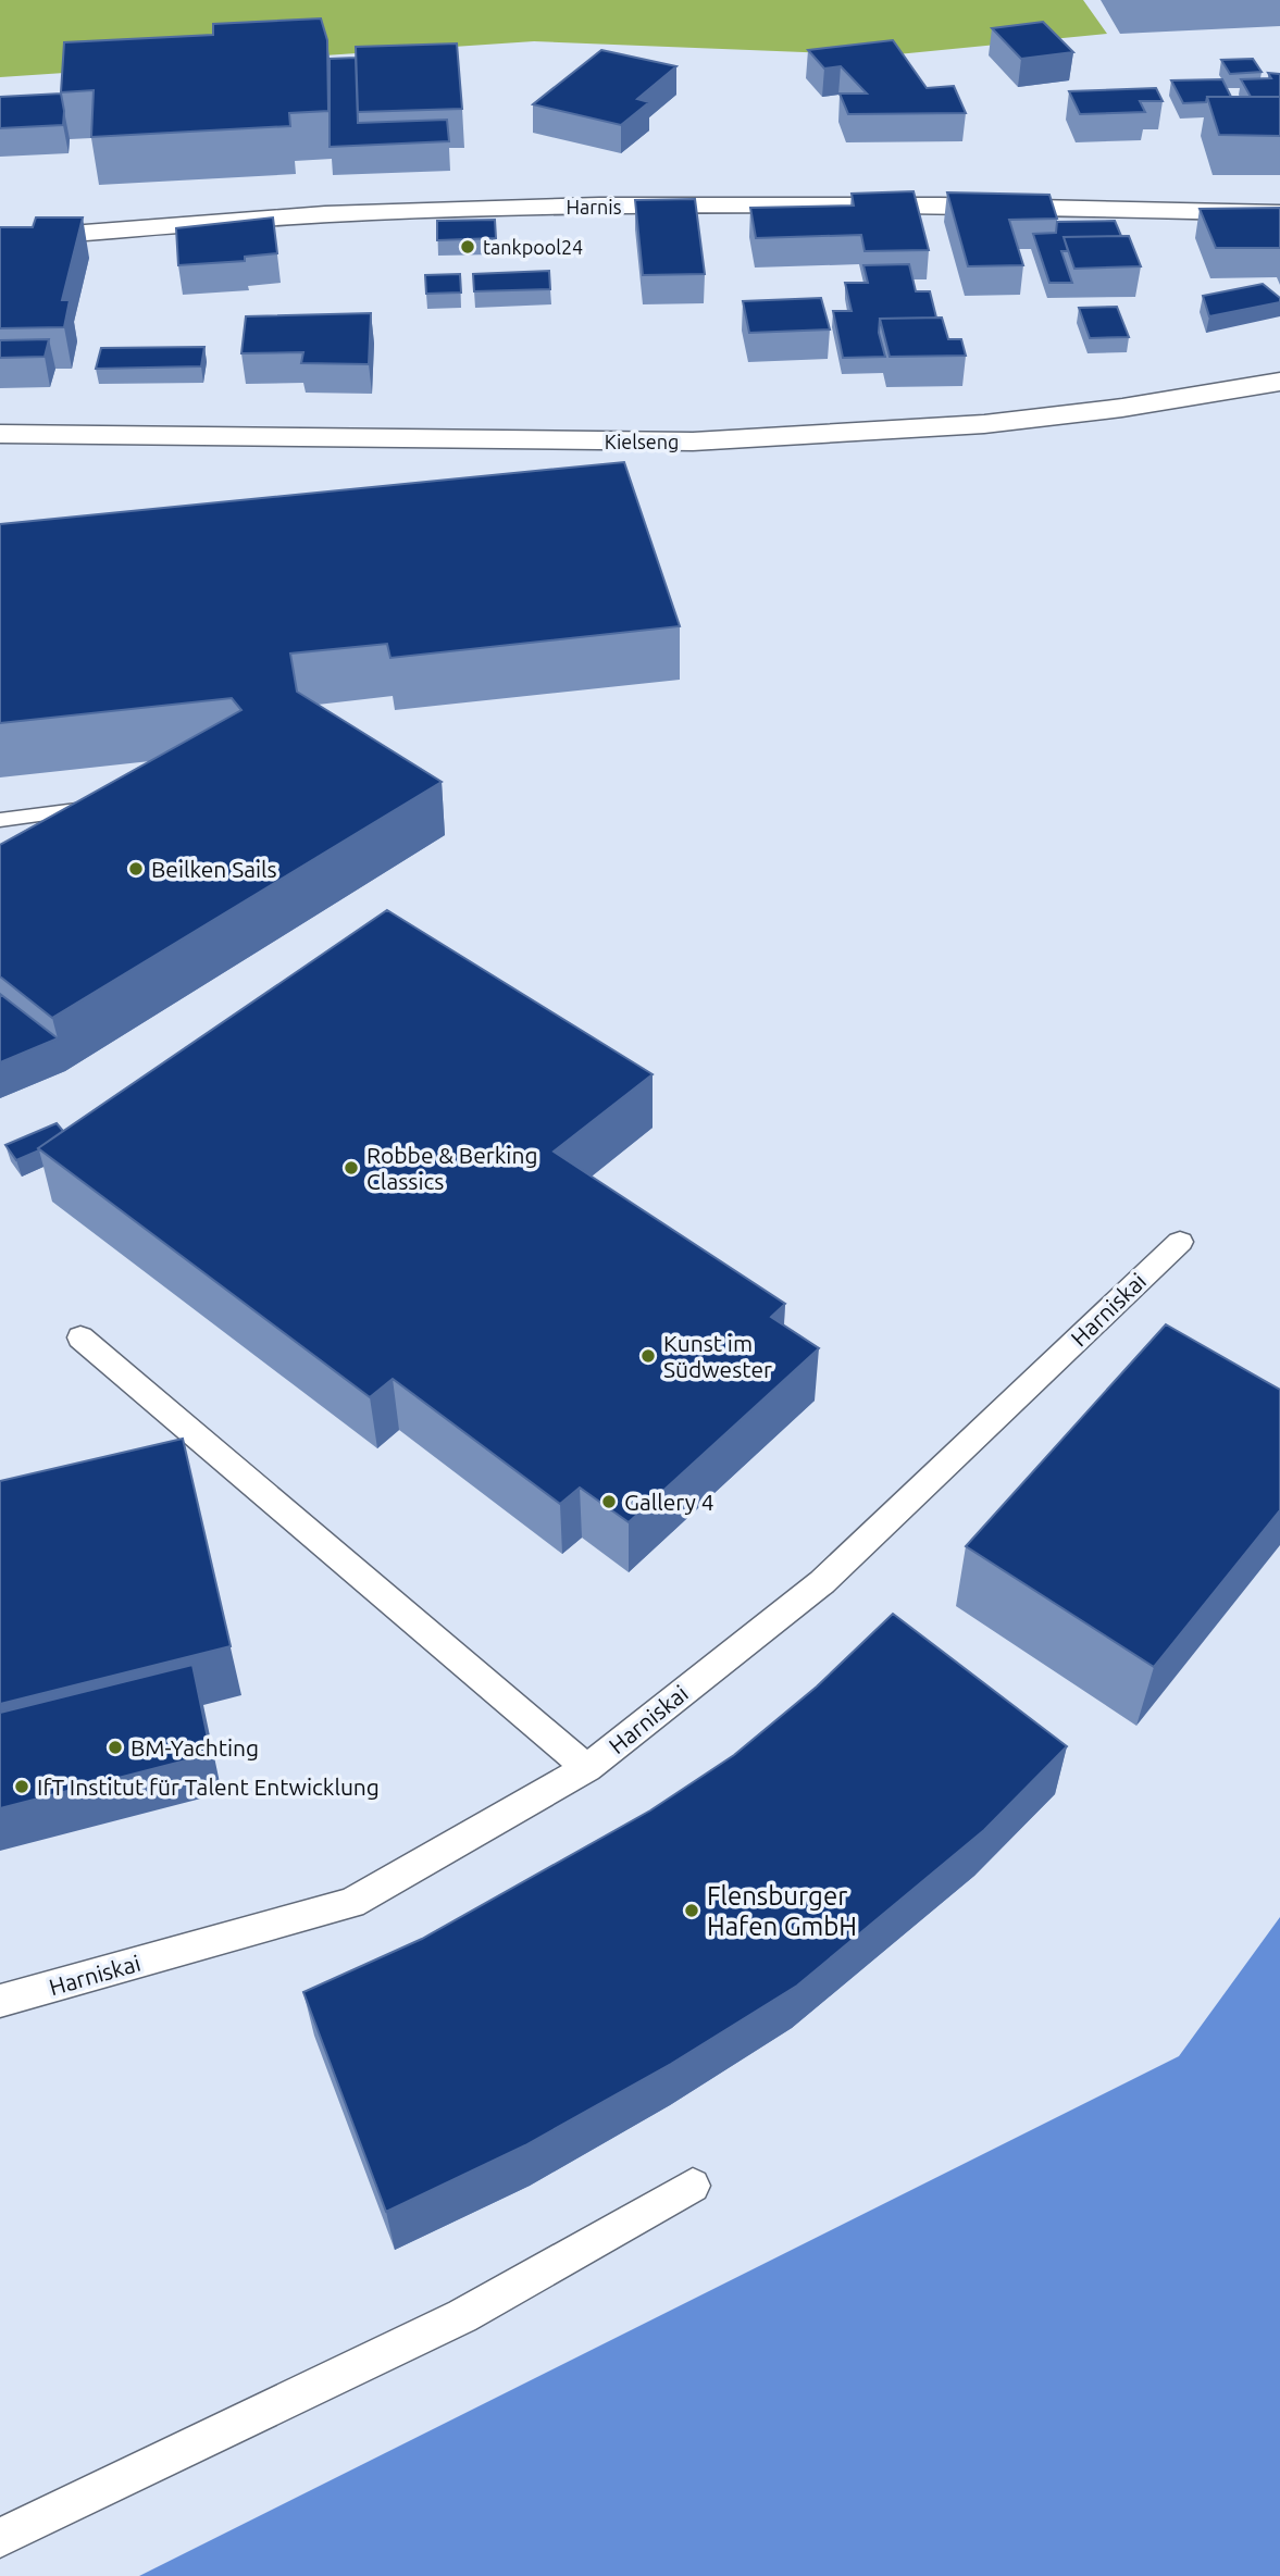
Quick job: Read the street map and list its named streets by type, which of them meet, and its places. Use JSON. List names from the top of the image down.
{
  "streets": {
    "street": ["Harnis", "Kielseng"],
    "lane": ["Harniskai"]
  },
  "places": [
    "tankpool24",
    "Beilken Sails",
    "Robbe & Berking Classics",
    "Kunst im Südwester",
    "Gallery 4",
    "BM-Yachting",
    "IfT Institut für Talent Entwicklung",
    "Flensburger Hafen GmbH"
  ]
}
